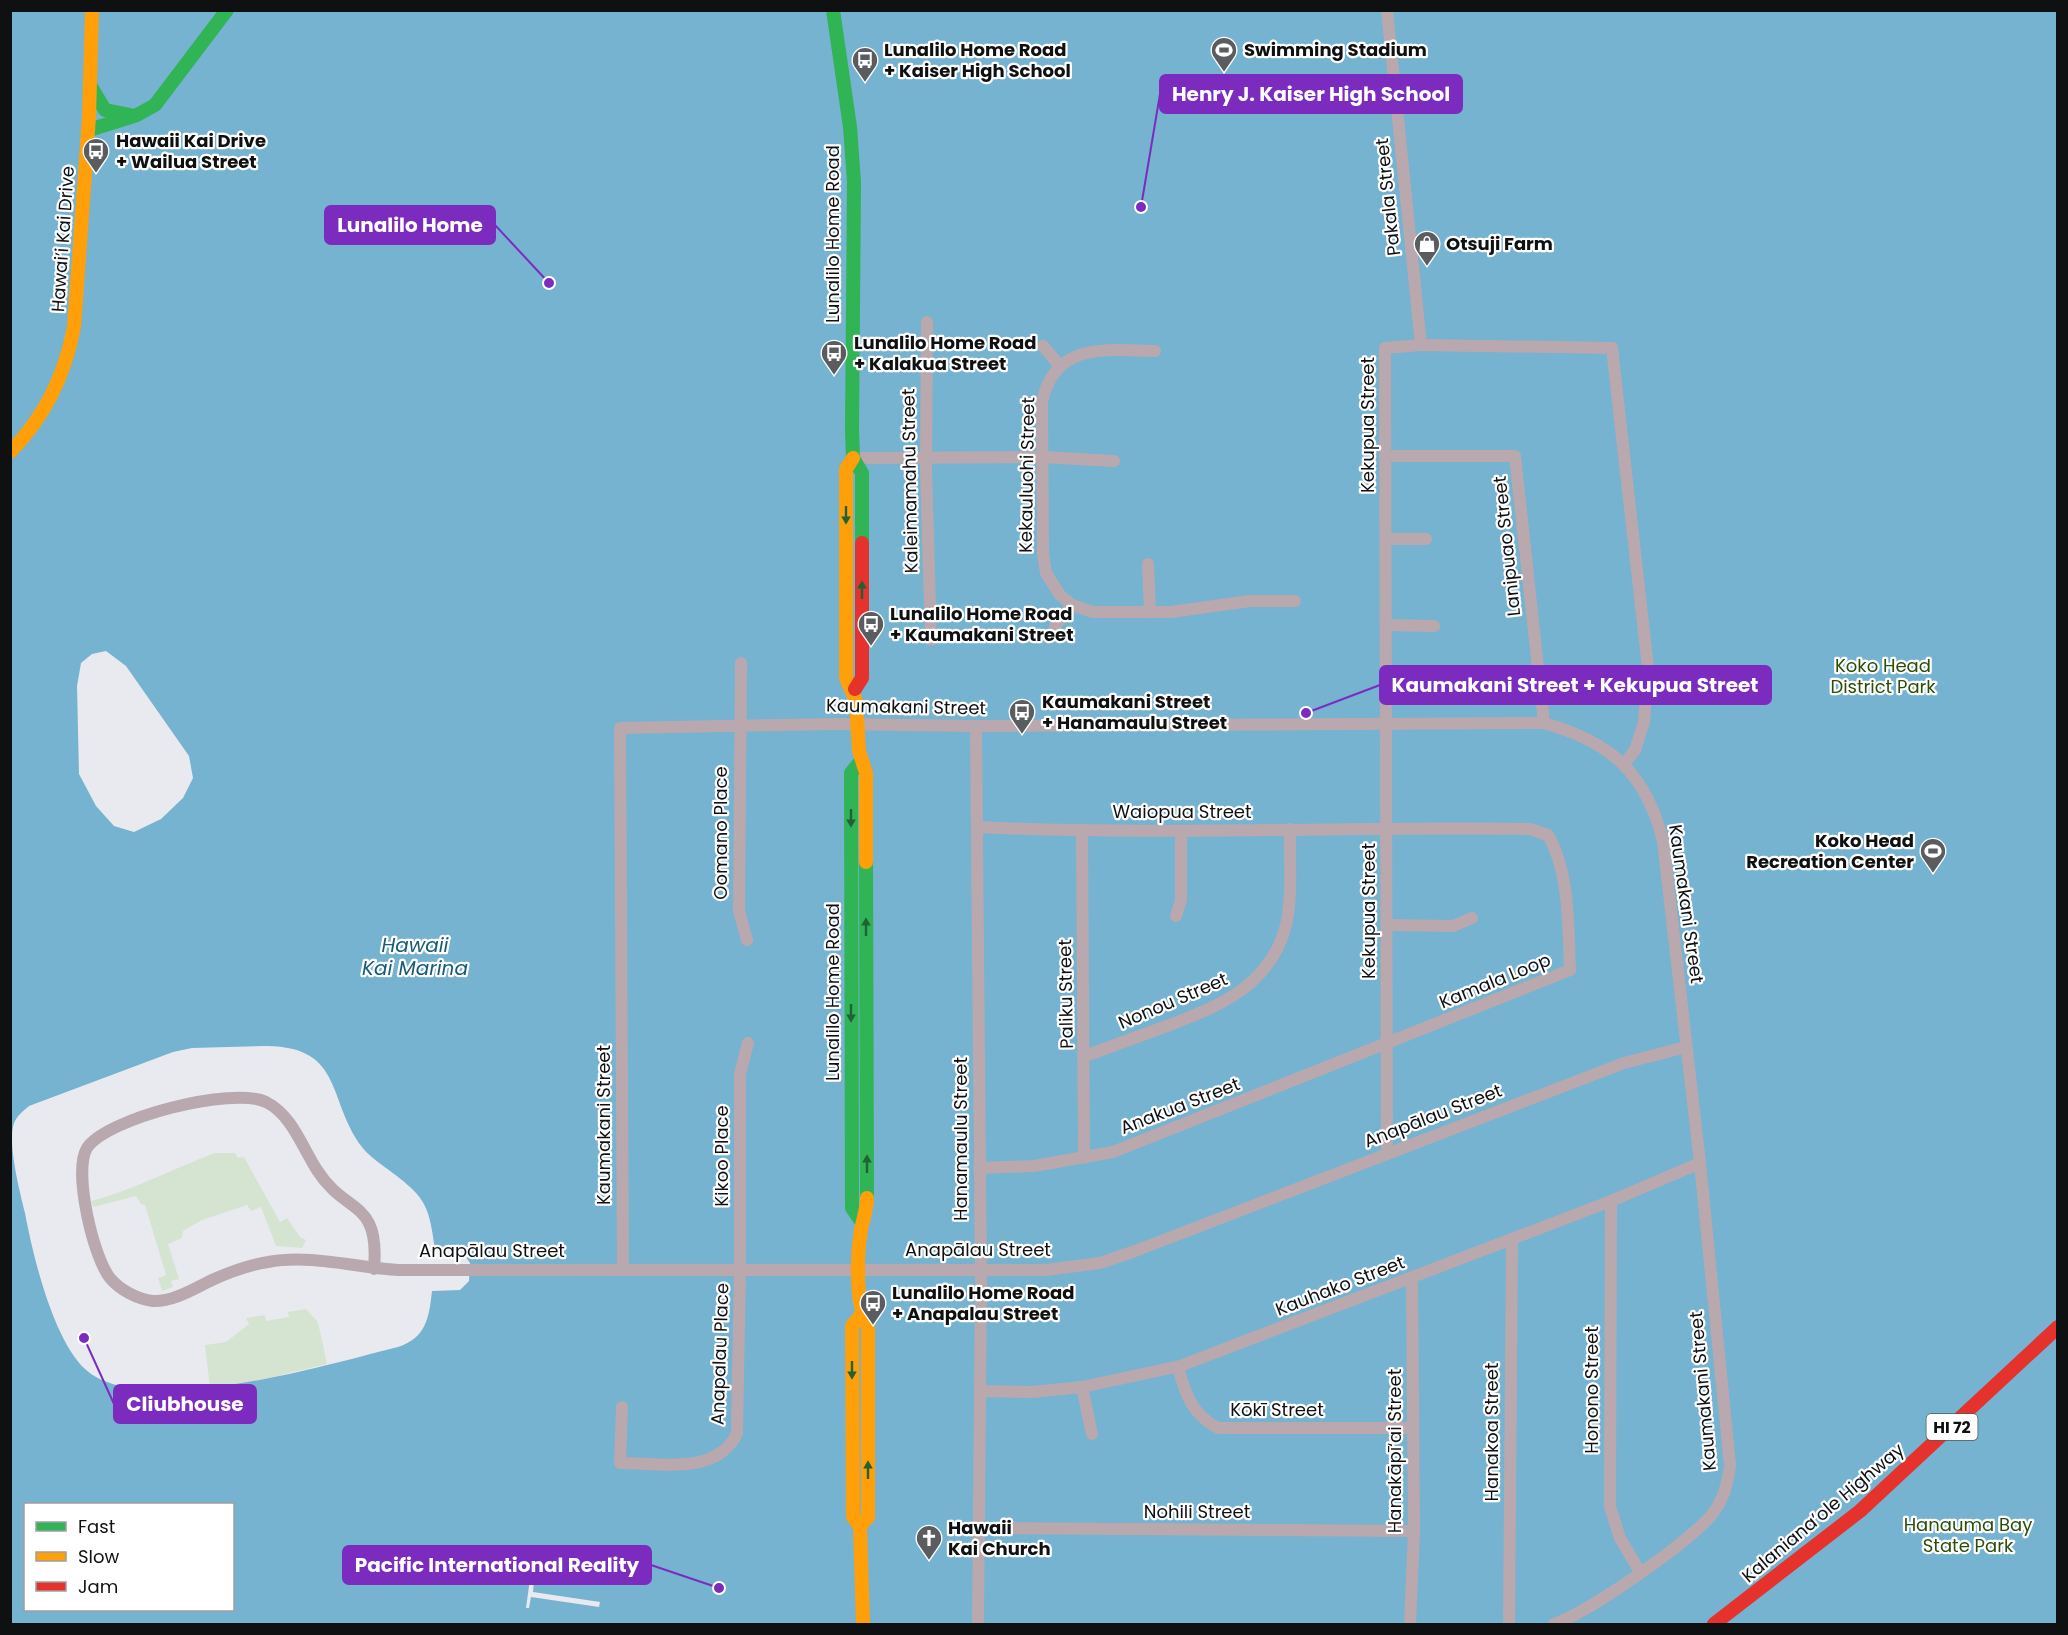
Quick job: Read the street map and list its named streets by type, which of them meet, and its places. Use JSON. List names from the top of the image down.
{
  "streets": {
    "main road": [
      "Lunalilo Home Road",
      "Hawai’i Kai Drive",
      "HI 72",
      "Kalaniana’ole Highway"
    ],
    "street": [
      "Pakala Street",
      "Kekupua Street",
      "Kekauluohi Street",
      "Kaleimamahu Street",
      "Lanipuao Street",
      "Kaumakani Street",
      "Waiopua Street",
      "Oomano Place",
      "Kamala Loop",
      "Paliku Street",
      "Nonou Street",
      "Anakua Street",
      "Anapālau Street",
      "Hanamaulu Street",
      "Kikoo Place",
      "Kauhako Street",
      "Anapalau Place",
      "Honono Street",
      "Kōkī Street",
      "Hanakoa Street",
      "Hanakāpī‘ai Street",
      "Nohili Street"
    ]
  },
  "crossings": [
    ["Pakala Street", "Kekupua Street"],
    ["Lunalilo Home Road", "Kaumakani Street"],
    ["Lunalilo Home Road", "Anapālau Street"],
    ["Kekupua Street", "Lanipuao Street"],
    ["Kekupua Street", "Kaumakani Street"],
    ["Kekupua Street", "Waiopua Street"],
    ["Kekupua Street", "Kamala Loop"],
    ["Kekupua Street", "Anakua Street"],
    ["Kekupua Street", "Anapālau Street"],
    ["Lanipuao Street", "Kaumakani Street"],
    ["Kaumakani Street", "Oomano Place"],
    ["Kaumakani Street", "Anapālau Street"],
    ["Kaumakani Street", "Hanamaulu Street"],
    ["Kaumakani Street", "Kauhako Street"],
    ["Kaumakani Street", "Honono Street"],
    ["Waiopua Street", "Kamala Loop"],
    ["Waiopua Street", "Paliku Street"],
    ["Waiopua Street", "Nonou Street"],
    ["Waiopua Street", "Hanamaulu Street"],
    ["Kamala Loop", "Anakua Street"],
    ["Paliku Street", "Nonou Street"],
    ["Paliku Street", "Anakua Street"],
    ["Anakua Street", "Hanamaulu Street"],
    ["Anapālau Street", "Hanamaulu Street"],
    ["Anapālau Street", "Kikoo Place"],
    ["Anapālau Street", "Anapalau Place"],
    ["Hanamaulu Street", "Kauhako Street"],
    ["Hanamaulu Street", "Nohili Street"],
    ["Kikoo Place", "Anapalau Place"],
    ["Kauhako Street", "Honono Street"],
    ["Kauhako Street", "Kōkī Street"],
    ["Kauhako Street", "Hanakoa Street"],
    ["Kauhako Street", "Hanakāpī‘ai Street"],
    ["Kōkī Street", "Hanakāpī‘ai Street"],
    ["Hanakāpī‘ai Street", "Nohili Street"]
  ],
  "water": ["Hawaii Kai Marina"],
  "parks": ["Koko Head District Park", "Hanauma Bay State Park"],
  "places": {
    "sports": ["Swimming Stadium", "Koko Head Recreation Center"],
    "bus stop": [
      "Lunalilo Home Road + Kaiser High School",
      "Hawaii Kai Drive + Wailua Street",
      "Lunalilo Home Road + Kalakua Street",
      "Lunalilo Home Road + Kaumakani Street",
      "Kaumakani Street + Hanamaulu Street",
      "Lunalilo Home Road + Anapalau Street"
    ],
    "other": [
      "Henry J. Kaiser High School",
      "Lunalilo Home",
      "Kaumakani Street + Kekupua Street",
      "Cliubhouse",
      "Pacific International Reality"
    ],
    "shop": ["Otsuji Farm"],
    "church": ["Hawaii Kai Church"]
  },
  "legend": ["Fast", "Slow", "Jam"]
}
